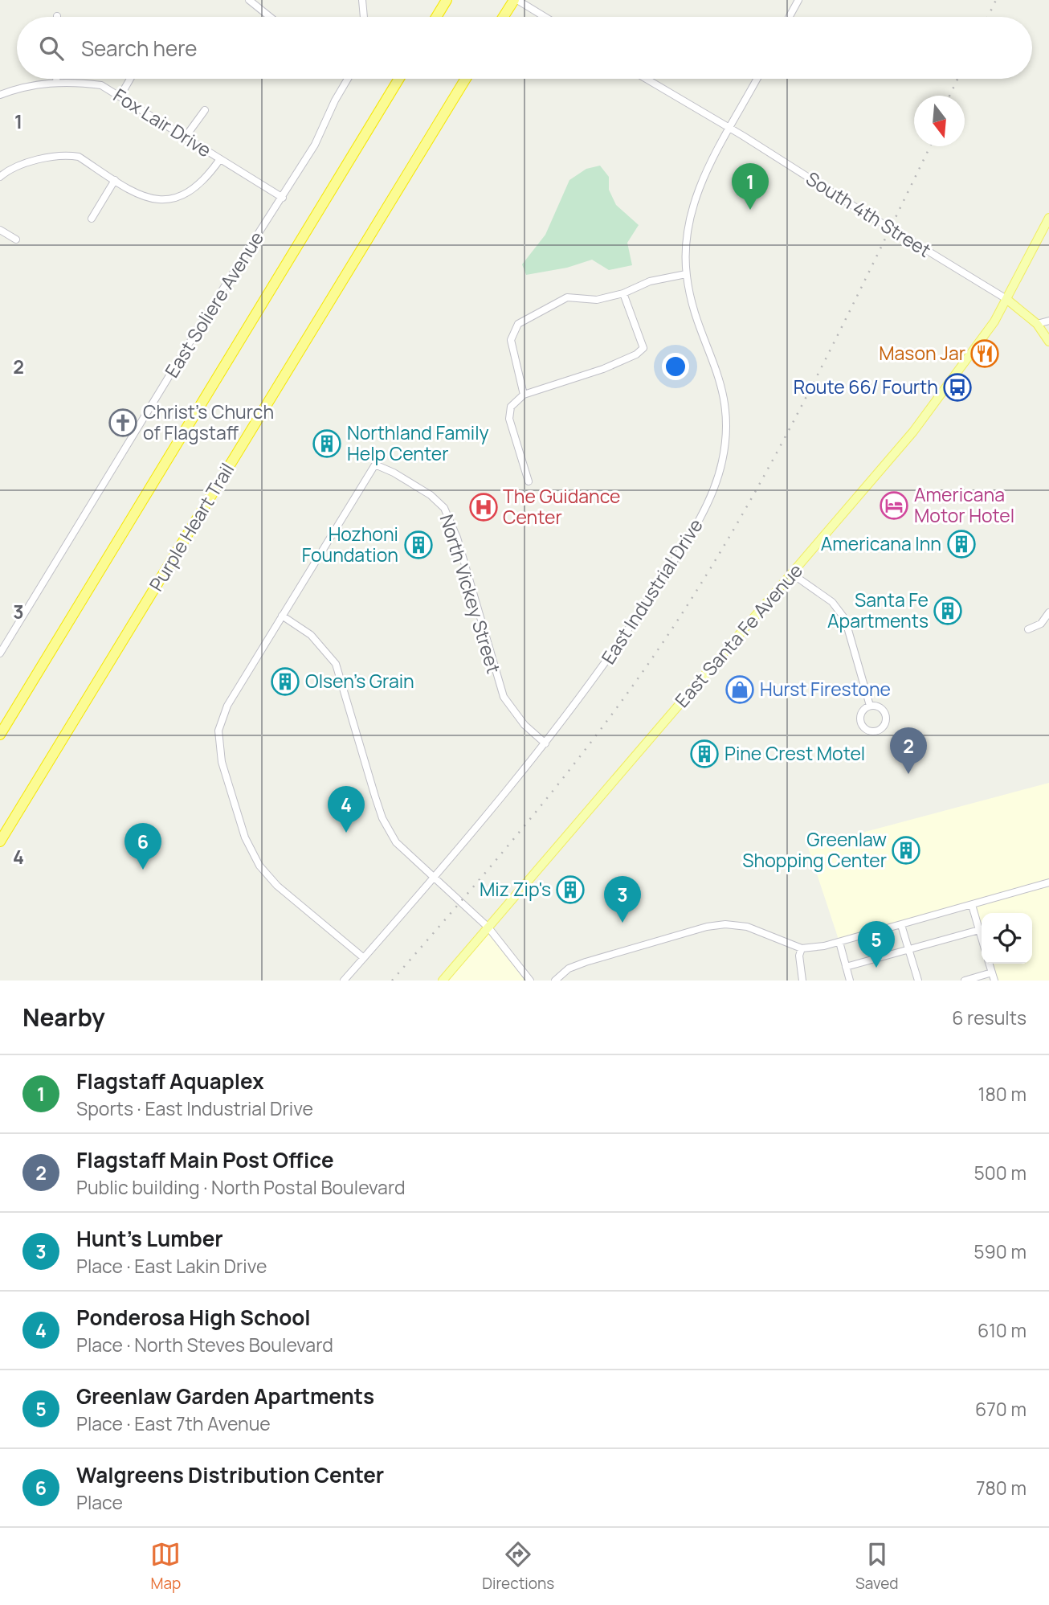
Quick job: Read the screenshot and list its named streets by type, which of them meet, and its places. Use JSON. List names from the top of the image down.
{
  "streets": {
    "highway": ["Purple Heart Trail"],
    "main road": ["East Santa Fe Avenue"],
    "street": [
      "Fox Lair Drive",
      "South 4th Street",
      "East Soliere Avenue",
      "East Industrial Drive",
      "North Vickey Street"
    ]
  },
  "crossings": [
    ["Fox Lair Drive", "East Soliere Avenue"],
    ["South 4th Street", "East Industrial Drive"],
    ["South 4th Street", "East Santa Fe Avenue"],
    ["East Industrial Drive", "North Vickey Street"]
  ],
  "places": {
    "restaurant": ["Mason Jar"],
    "bus stop": ["Route 66/ Fourth"],
    "church": ["Christ's Church of Flagstaff"],
    "building": [
      "Northland Family Help Center",
      "Americana Inn",
      "Hozhoni Foundation",
      "Santa Fe Apartments",
      "Olsen's Grain",
      "Pine Crest Motel",
      "Greenlaw Shopping Center",
      "Miz Zip's"
    ],
    "hotel": ["Americana Motor Hotel"],
    "hospital": ["The Guidance Center"],
    "shop": ["Hurst Firestone"]
  },
  "north": "bottom",
  "page": {
    "search": "Search here",
    "pins": [
      "1",
      "2",
      "4",
      "6",
      "3",
      "5"
    ],
    "heading": ["Nearby", "6 results"],
    "list": [
      {
        "mark": "1",
        "name": "Flagstaff Aquaplex",
        "note": "Sports · East Industrial Drive",
        "value": "180 m"
      },
      {
        "mark": "2",
        "name": "Flagstaff Main Post Office",
        "note": "Public building · North Postal Boulevard",
        "value": "500 m"
      },
      {
        "mark": "3",
        "name": "Hunt's Lumber",
        "note": "Place · East Lakin Drive",
        "value": "590 m"
      },
      {
        "mark": "4",
        "name": "Ponderosa High School",
        "note": "Place · North Steves Boulevard",
        "value": "610 m"
      },
      {
        "mark": "5",
        "name": "Greenlaw Garden Apartments",
        "note": "Place · East 7th Avenue",
        "value": "670 m"
      },
      {
        "mark": "6",
        "name": "Walgreens Distribution Center",
        "note": "Place",
        "value": "780 m"
      }
    ],
    "nav": ["Map", "Directions", "Saved"]
  },
  "grid": {
    "rows": [
      "1",
      "2",
      "3",
      "4"
    ]
  }
}
